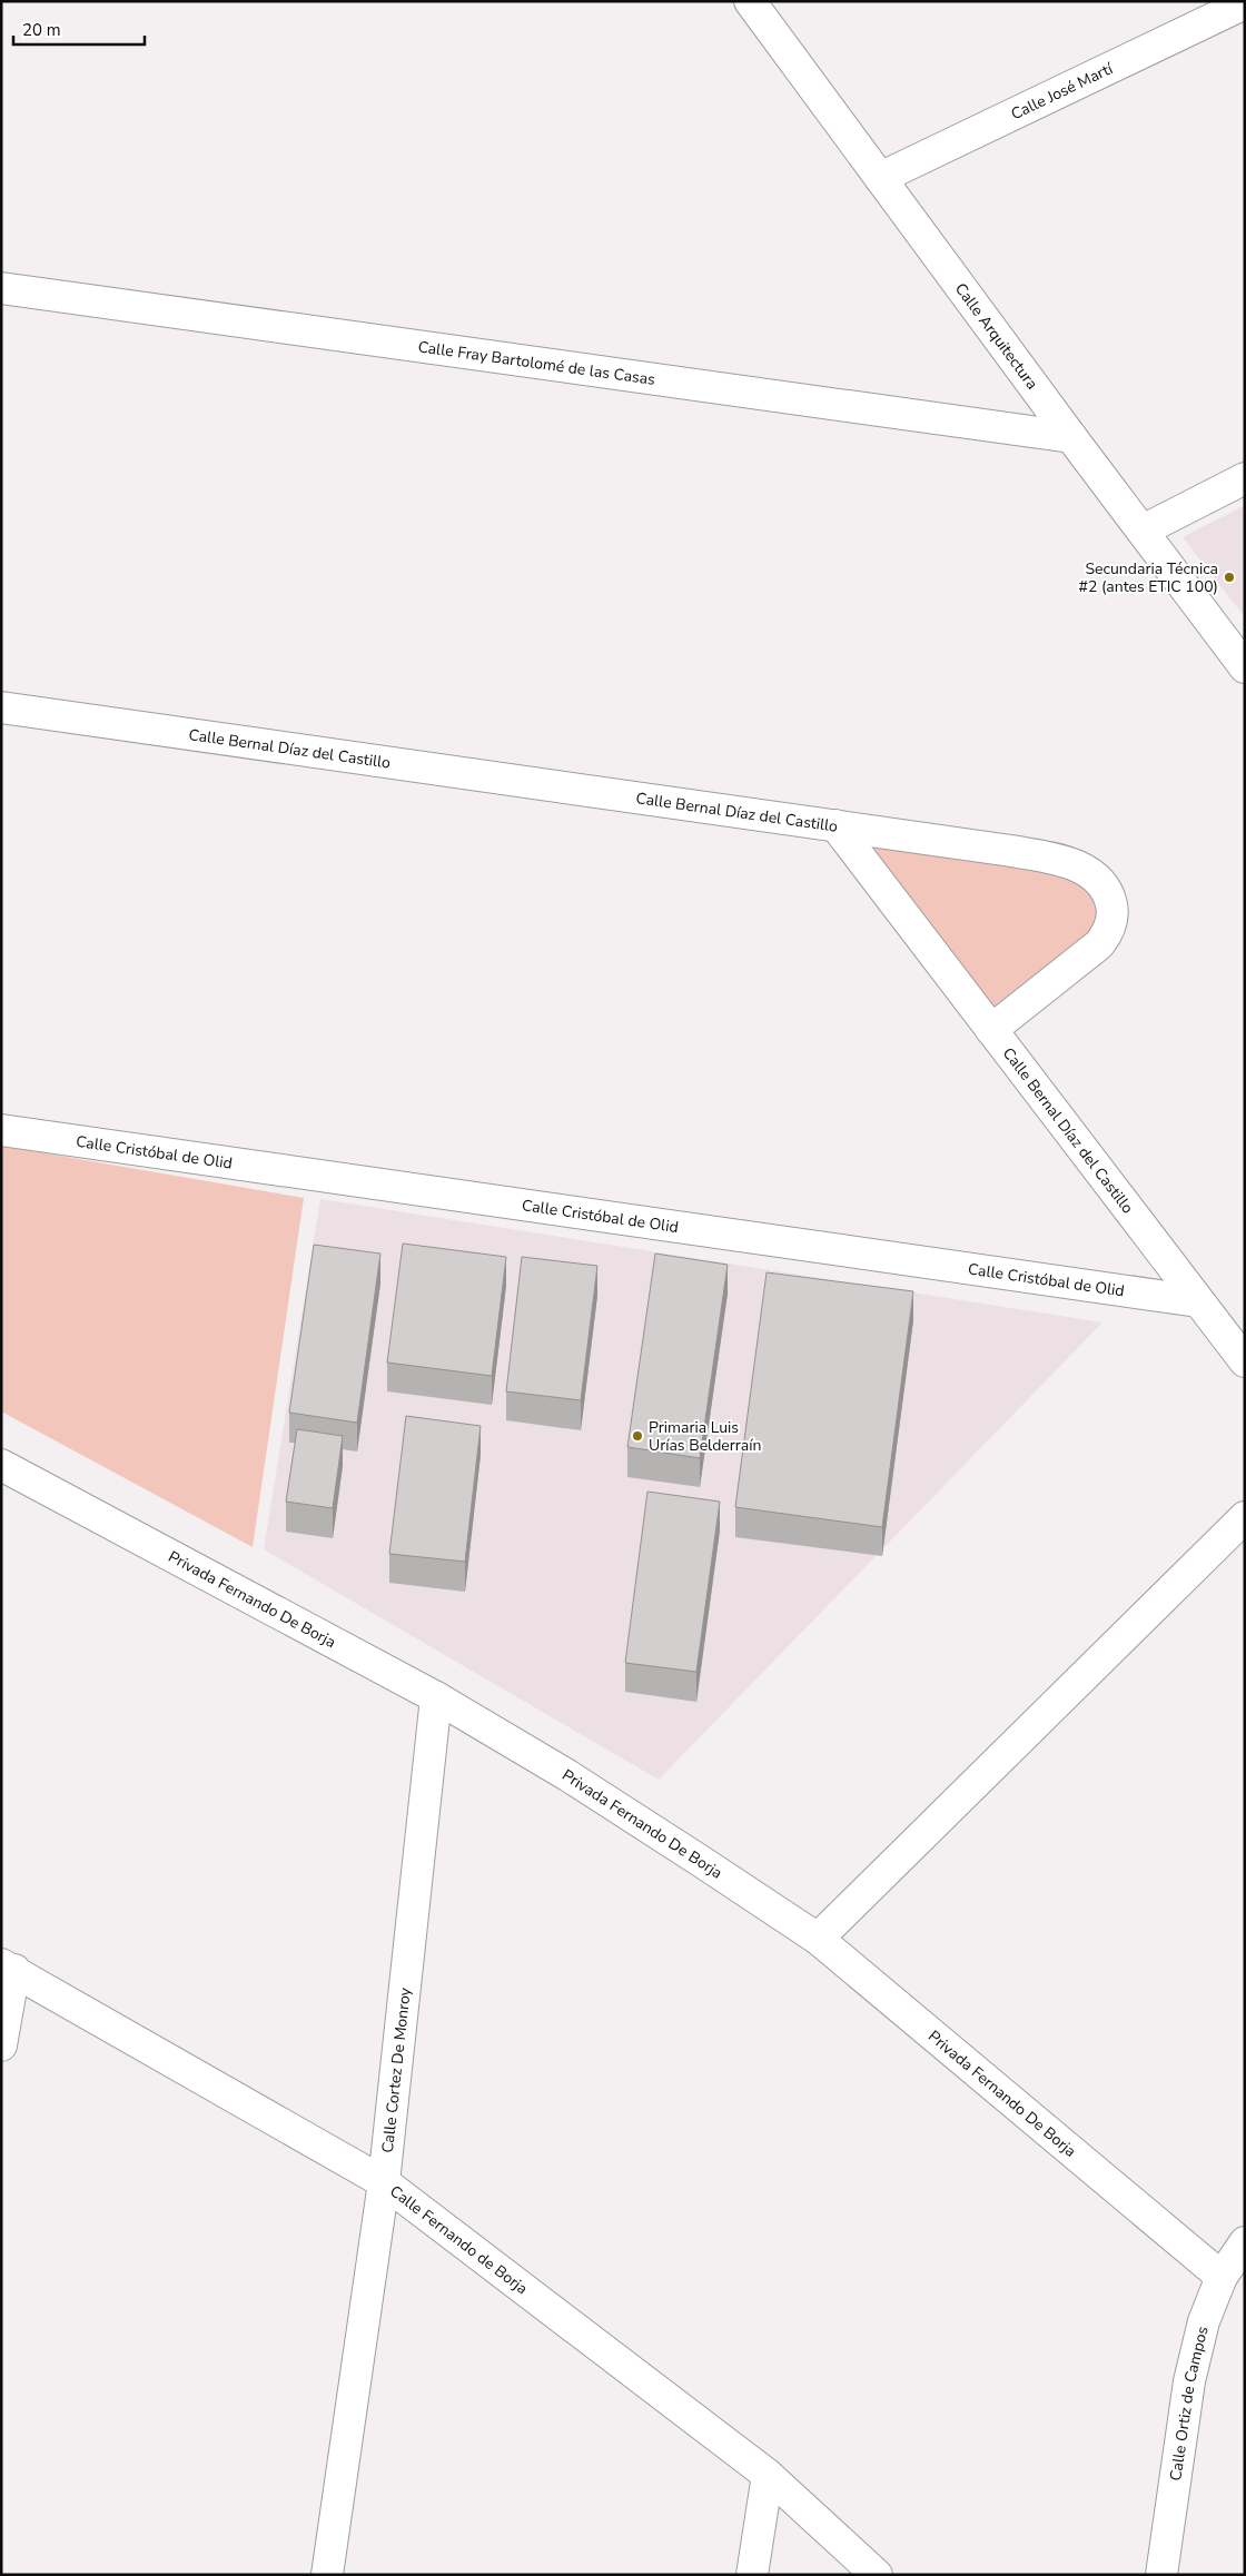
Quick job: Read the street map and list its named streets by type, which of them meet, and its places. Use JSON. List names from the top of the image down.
{
  "streets": {
    "street": [
      "Calle José Martí",
      "Calle Arquitectura",
      "Calle Fray Bartolomé de las Casas",
      "Calle Bernal Díaz del Castillo",
      "Calle Cristóbal de Olid",
      "Privada Fernando De Borja",
      "Calle Cortez De Monroy",
      "Calle Fernando de Borja",
      "Calle Ortiz de Campos"
    ]
  },
  "crossings": [
    ["Calle José Martí", "Calle Arquitectura"],
    ["Calle Arquitectura", "Calle Fray Bartolomé de las Casas"],
    ["Calle Bernal Díaz del Castillo", "Calle Cristóbal de Olid"],
    ["Privada Fernando De Borja", "Calle Cortez De Monroy"],
    ["Privada Fernando De Borja", "Calle Ortiz de Campos"],
    ["Calle Cortez De Monroy", "Calle Fernando de Borja"]
  ],
  "places": ["Secundaria Técnica #2 (antes ETIC 100)", "Primaria Luis Urías Belderraín"],
  "scale_bar": "20 m"
}
